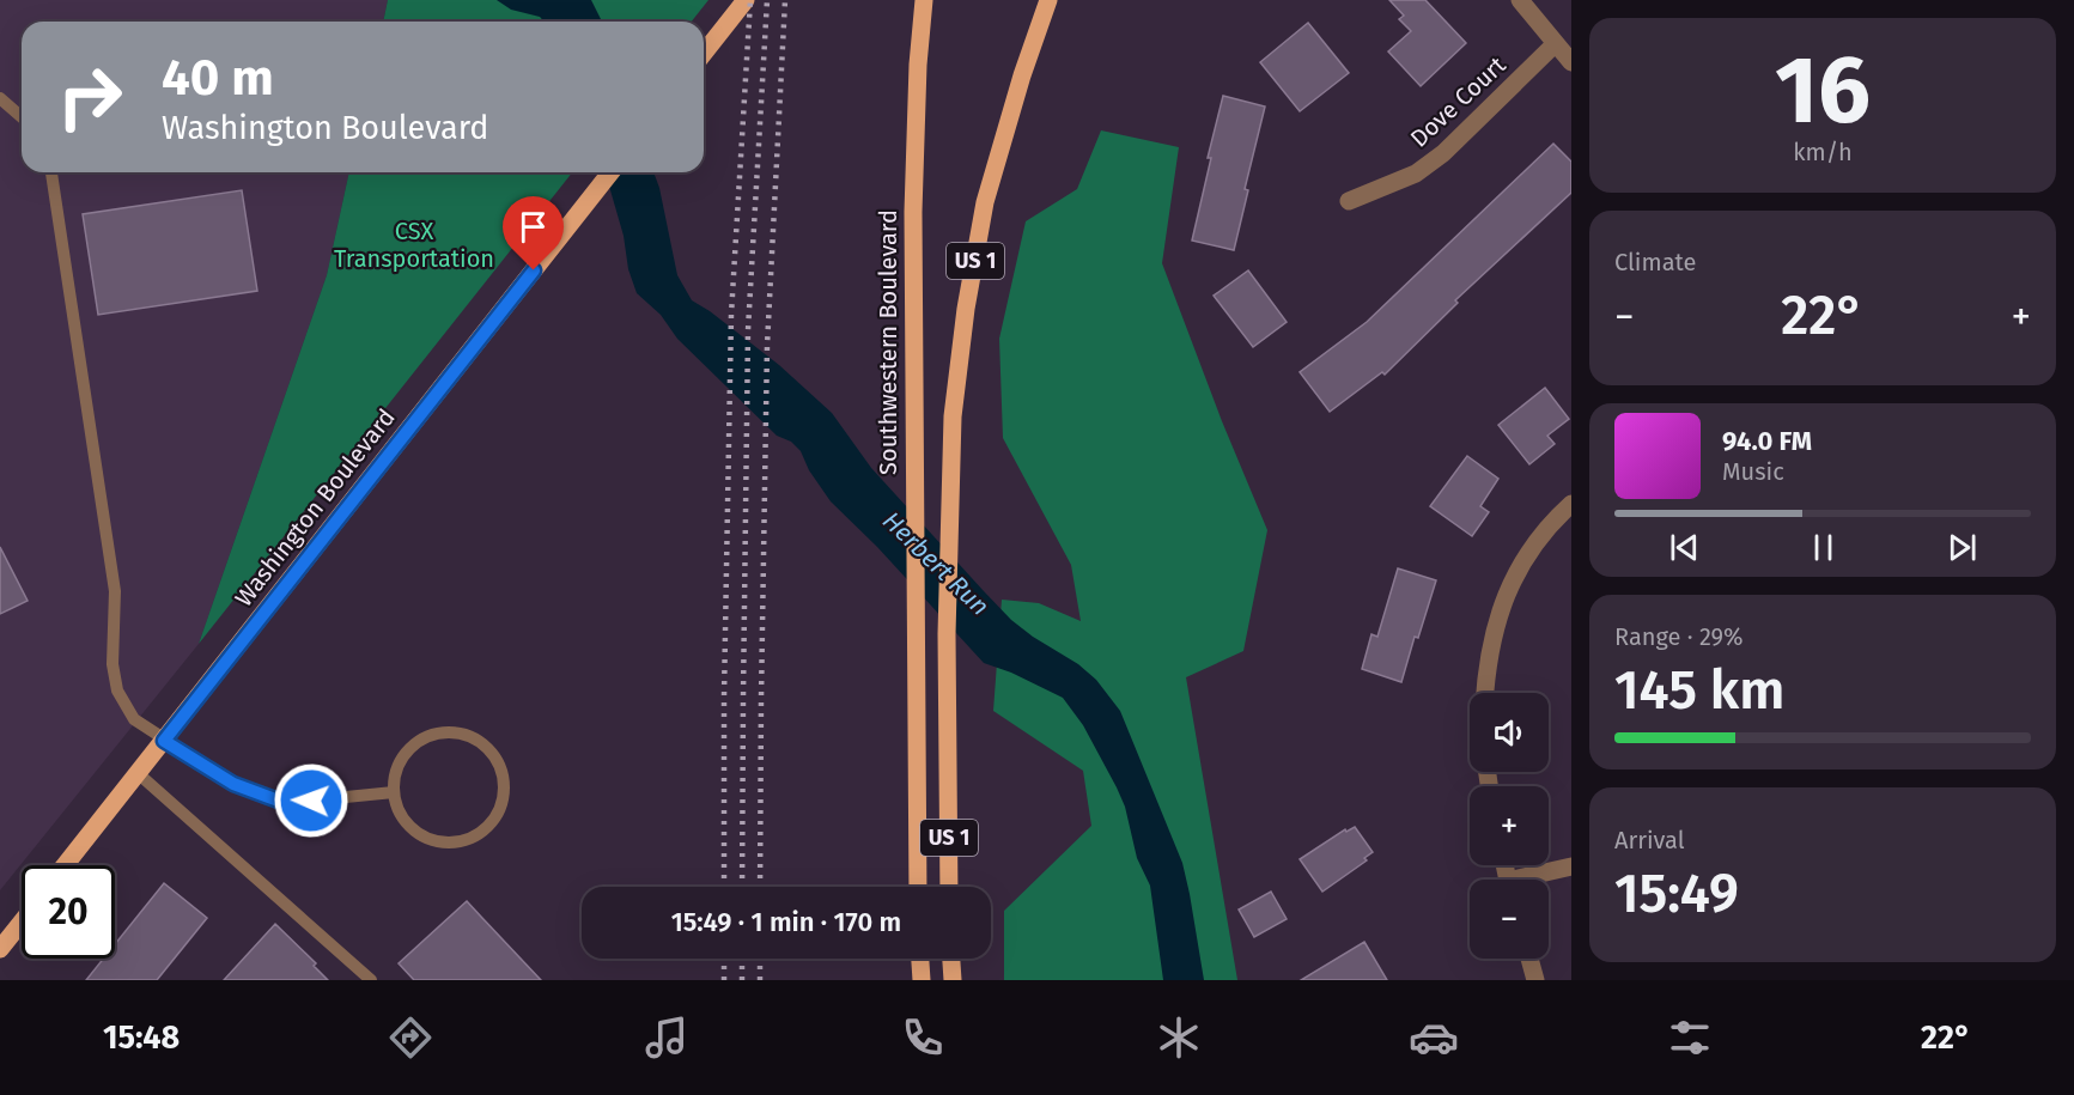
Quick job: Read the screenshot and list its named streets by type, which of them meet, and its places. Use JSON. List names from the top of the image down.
{
  "streets": {
    "main road": ["US 1", "Southwestern Boulevard", "Washington Boulevard"],
    "street": ["Dove Court"]
  },
  "water": ["Herbert Run"],
  "parks": ["CSX Transportation"],
  "page": {
    "tile": [
      ["16", "km/h"],
      "Climate",
      ["Range · 29%", "145 km"],
      ["Arrival", "15:49"]
    ],
    "turn": ["40 m", "Washington Boulevard"],
    "heat": ["−", "22°", "+"],
    "song": ["94.0 FM", "Music"],
    "map_buttons": ["+", "−"],
    "limit": "20",
    "trip": "15:49 · 1 min · 170 m",
    "tabs": ["15:48", "22°"]
  }
}
